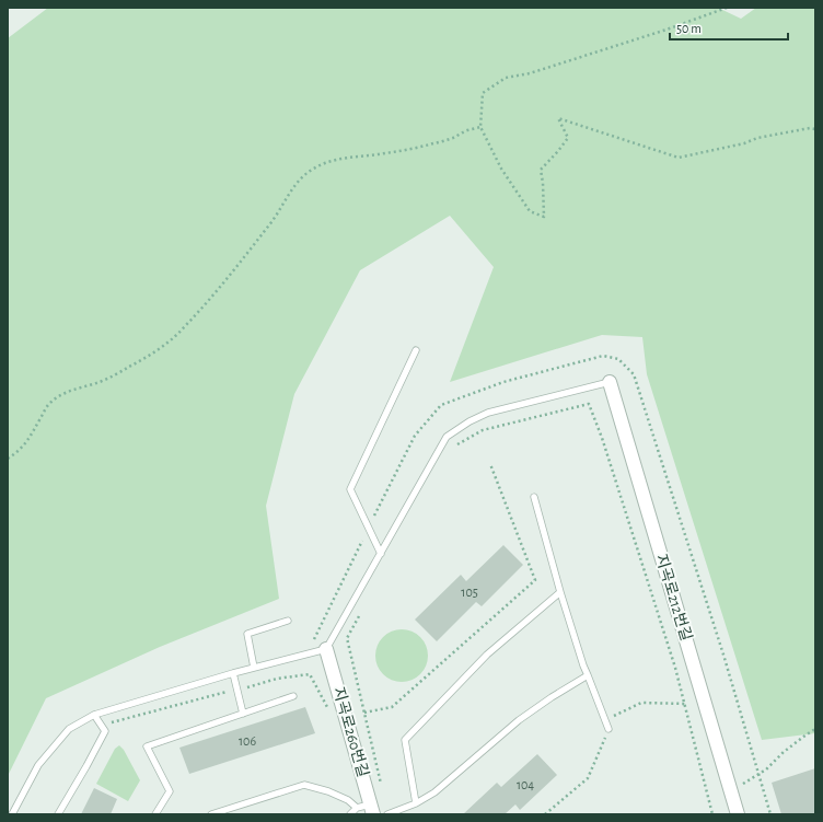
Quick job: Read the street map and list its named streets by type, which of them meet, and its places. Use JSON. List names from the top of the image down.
{
  "streets": {
    "street": ["지곡로212번길", "지곡로260번길"]
  },
  "house_numbers": ["105", "106", "104"],
  "scale_bar": "50 m"
}
